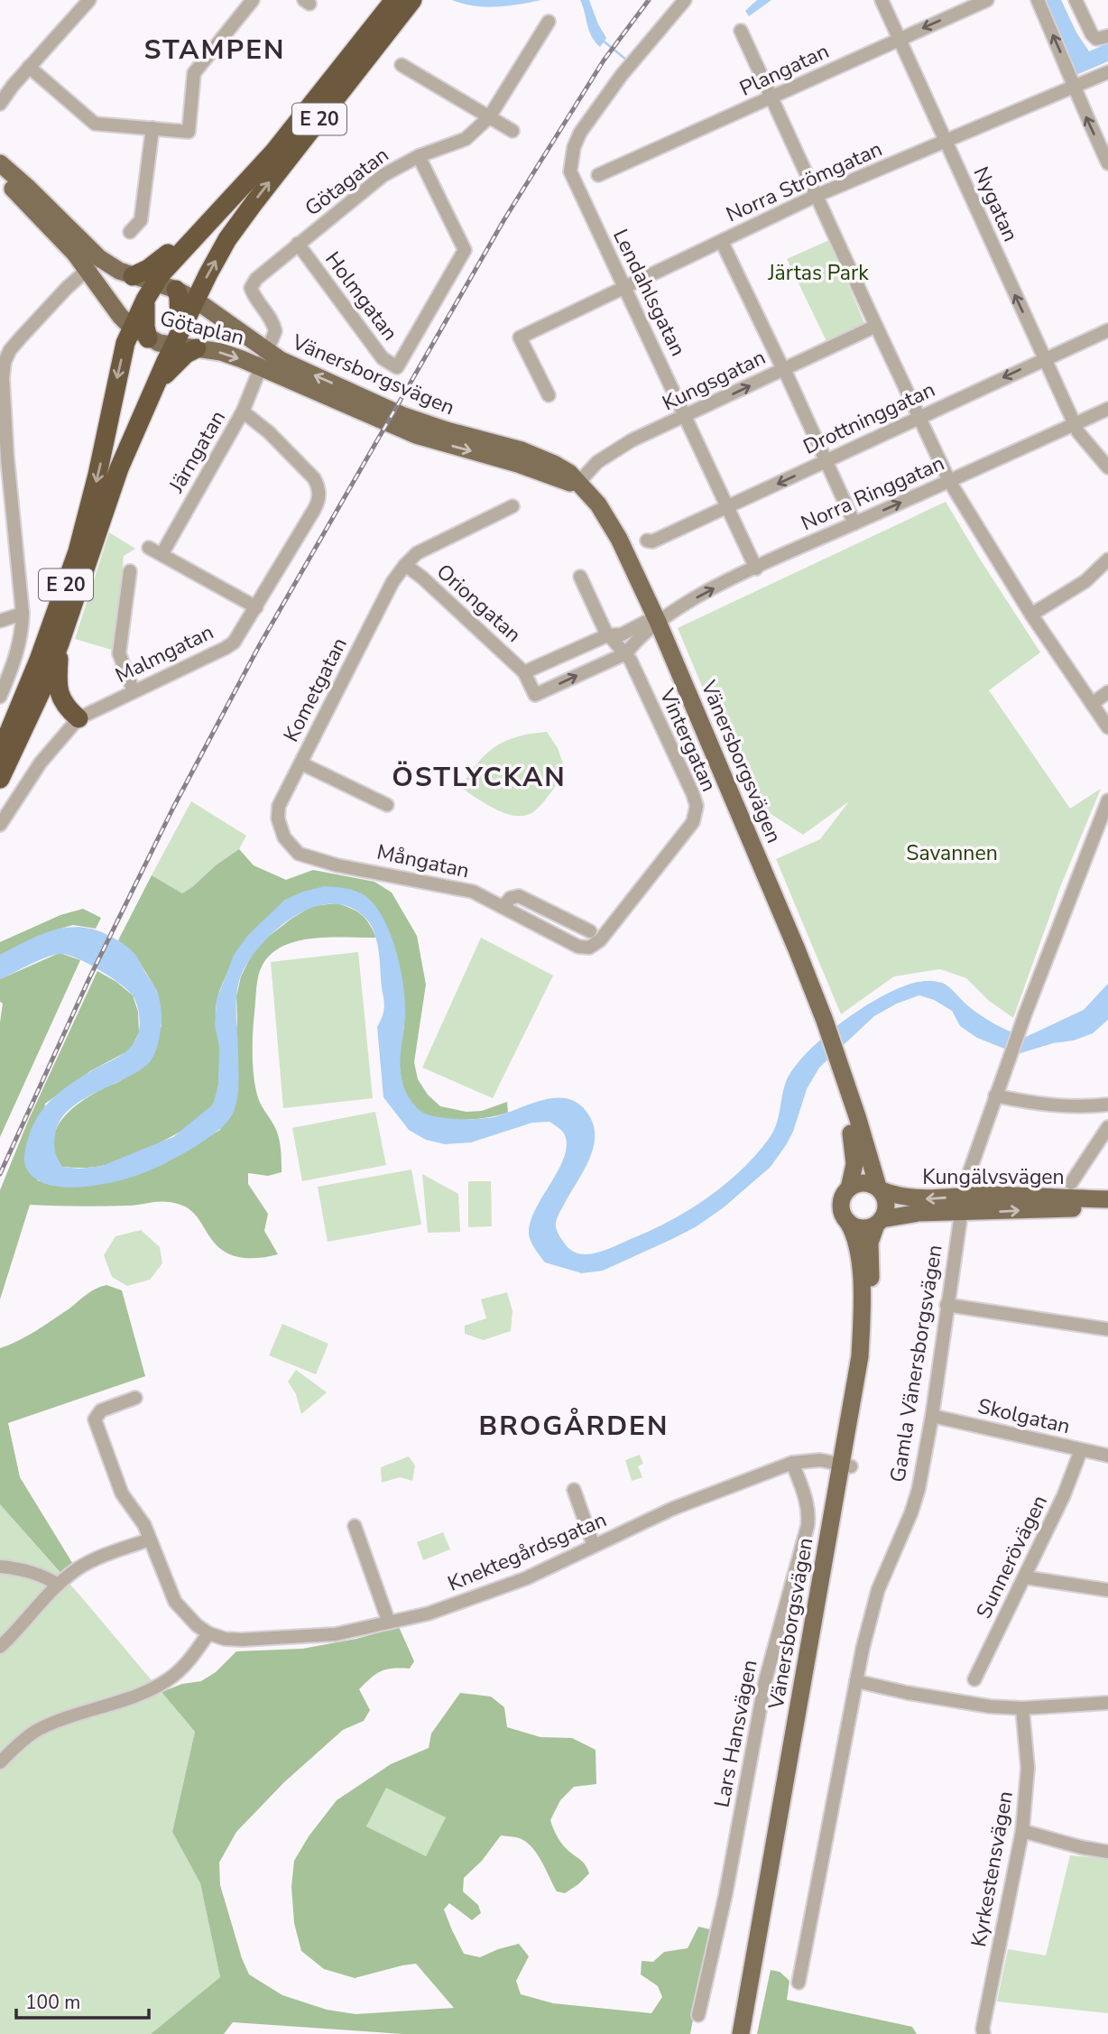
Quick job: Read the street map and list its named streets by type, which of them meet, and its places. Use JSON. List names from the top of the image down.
{
  "streets": {
    "highway": ["E 20"],
    "main road": ["Götaplan", "Vänersborgsvägen", "Kungälvsvägen"],
    "street": [
      "Plangatan",
      "Götagatan",
      "Norra Strömgatan",
      "Nygatan",
      "Lendahlsgatan",
      "Holmgatan",
      "Kungsgatan",
      "Drottninggatan",
      "Järngatan",
      "Norra Ringgatan",
      "Oriongatan",
      "Malmgatan",
      "Kometgatan",
      "Vintergatan",
      "Mångatan",
      "Gamla Vänersborgsvägen",
      "Skolgatan",
      "Knektegårdsgatan",
      "Sunnerövägen",
      "Lars Hansvägen",
      "Kyrkestensvägen"
    ]
  },
  "crossings": [
    ["Plangatan", "Nygatan"],
    ["E 20", "Götaplan"],
    ["E 20", "Vänersborgsvägen"],
    ["Götagatan", "Holmgatan"],
    ["Götagatan", "Götaplan"],
    ["Götagatan", "Vänersborgsvägen"],
    ["Götagatan", "Järngatan"],
    ["Norra Strömgatan", "Nygatan"],
    ["Norra Strömgatan", "Lendahlsgatan"],
    ["Nygatan", "Drottninggatan"],
    ["Nygatan", "Norra Ringgatan"],
    ["Lendahlsgatan", "Kungsgatan"],
    ["Lendahlsgatan", "Drottninggatan"],
    ["Lendahlsgatan", "Norra Ringgatan"],
    ["Götaplan", "Vänersborgsvägen"],
    ["Götaplan", "Järngatan"],
    ["Vänersborgsvägen", "Kungsgatan"],
    ["Vänersborgsvägen", "Järngatan"],
    ["Vänersborgsvägen", "Norra Ringgatan"],
    ["Vänersborgsvägen", "Oriongatan"],
    ["Vänersborgsvägen", "Kungälvsvägen"],
    ["Vänersborgsvägen", "Knektegårdsgatan"],
    ["Järngatan", "Malmgatan"],
    ["Norra Ringgatan", "Oriongatan"],
    ["Oriongatan", "Kometgatan"],
    ["Oriongatan", "Vintergatan"],
    ["Kometgatan", "Mångatan"],
    ["Vintergatan", "Mångatan"],
    ["Kungälvsvägen", "Gamla Vänersborgsvägen"],
    ["Gamla Vänersborgsvägen", "Skolgatan"],
    ["Skolgatan", "Sunnerövägen"],
    ["Knektegårdsgatan", "Lars Hansvägen"]
  ],
  "one_way": ["Nygatan", "Drottninggatan", "Norra Ringgatan"],
  "districts": ["STAMPEN", "ÖSTLYCKAN", "BROGÅRDEN"],
  "parks": ["Järtas Park", "Savannen"],
  "scale_bar": "100 m"
}
